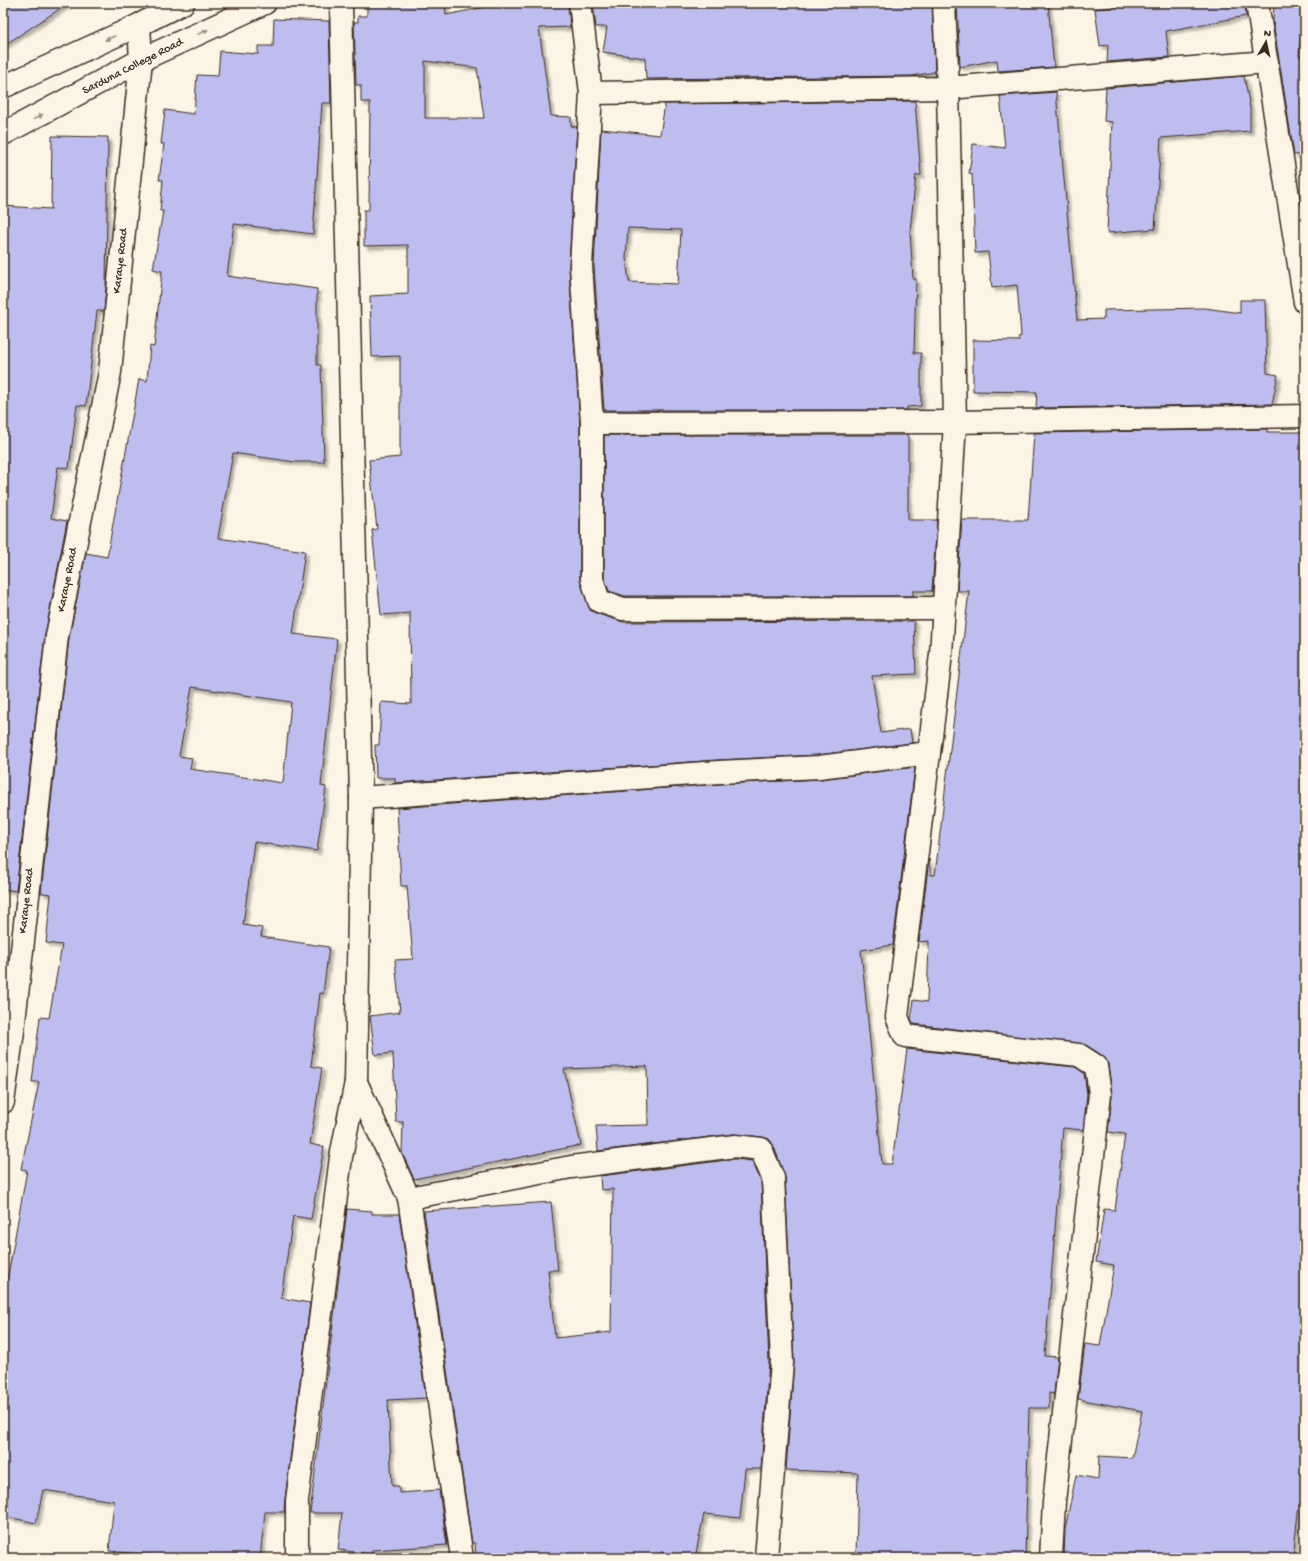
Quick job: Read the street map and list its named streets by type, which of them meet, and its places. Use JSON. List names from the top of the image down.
{
  "streets": {
    "street": ["Sarduna College Road", "Karaye Road"]
  },
  "crossings": [
    ["Sarduna College Road", "Karaye Road"]
  ],
  "north": "top"
}
